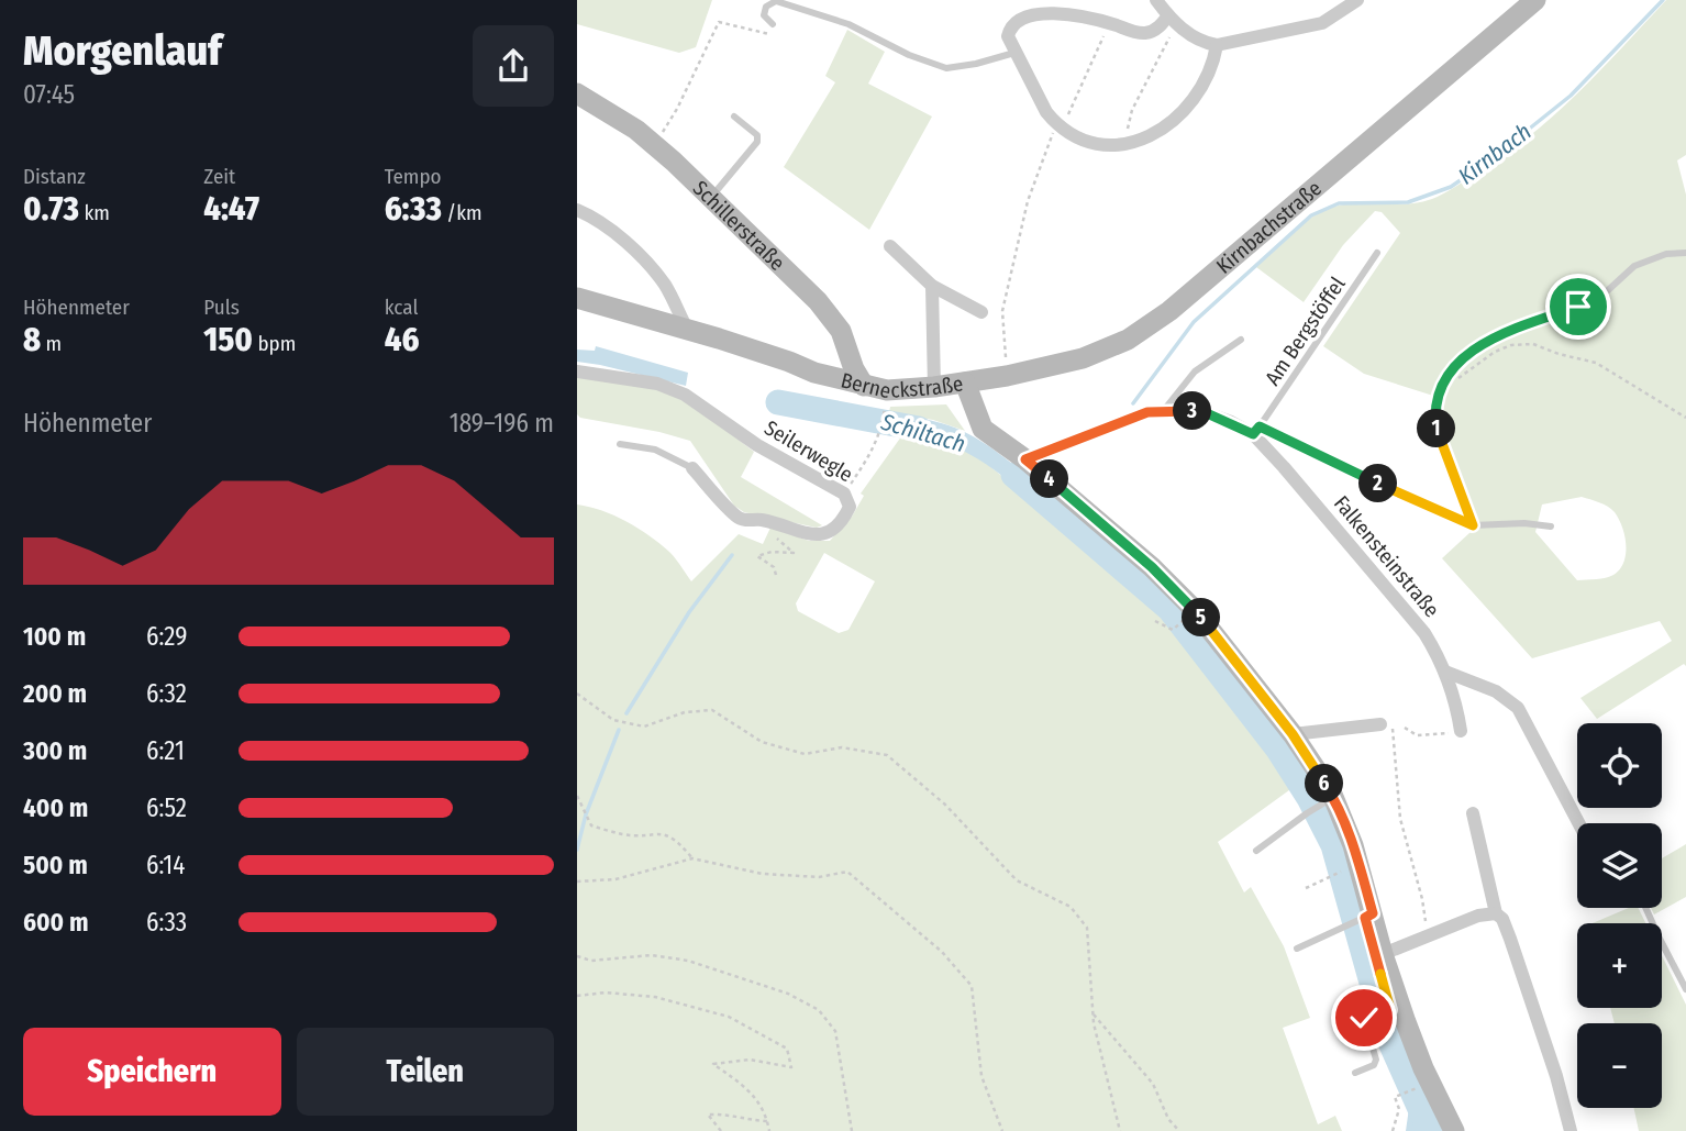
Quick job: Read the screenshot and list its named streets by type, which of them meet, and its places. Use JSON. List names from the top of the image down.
{
  "streets": {
    "main road": ["Schillerstraße", "Kirnbachstraße", "Berneckstraße"],
    "street": ["Seilerwegle", "Falkensteinstraße"],
    "lane": ["Am Bergstöffel"]
  },
  "crossings": [
    ["Schillerstraße", "Berneckstraße"],
    ["Kirnbachstraße", "Berneckstraße"],
    ["Am Bergstöffel", "Falkensteinstraße"],
    ["Berneckstraße", "Falkensteinstraße"]
  ],
  "water": ["Kirnbach", "Schiltach"],
  "page": {
    "heading": ["Morgenlauf", "07:45"],
    "stats": [
      ["Distanz", "0.73 km"],
      ["Zeit", "4:47"],
      ["Tempo", "6:33 /km"],
      ["Höhenmeter", "8 m"],
      ["Puls", "150 bpm"],
      ["kcal", "46"]
    ],
    "pins": [
      "3",
      "1",
      "4",
      "2",
      "5",
      "6"
    ],
    "chart": ["Höhenmeter", "189–196 m"],
    "list": [
      {
        "name": "100 m",
        "note": "6:29"
      },
      {
        "name": "200 m",
        "note": "6:32"
      },
      {
        "name": "300 m",
        "note": "6:21"
      },
      {
        "name": "400 m",
        "note": "6:52"
      },
      {
        "name": "500 m",
        "note": "6:14"
      },
      {
        "name": "600 m",
        "note": "6:33"
      }
    ],
    "map_buttons": ["+", "−"],
    "buttons": ["Speichern", "Teilen"]
  }
}
